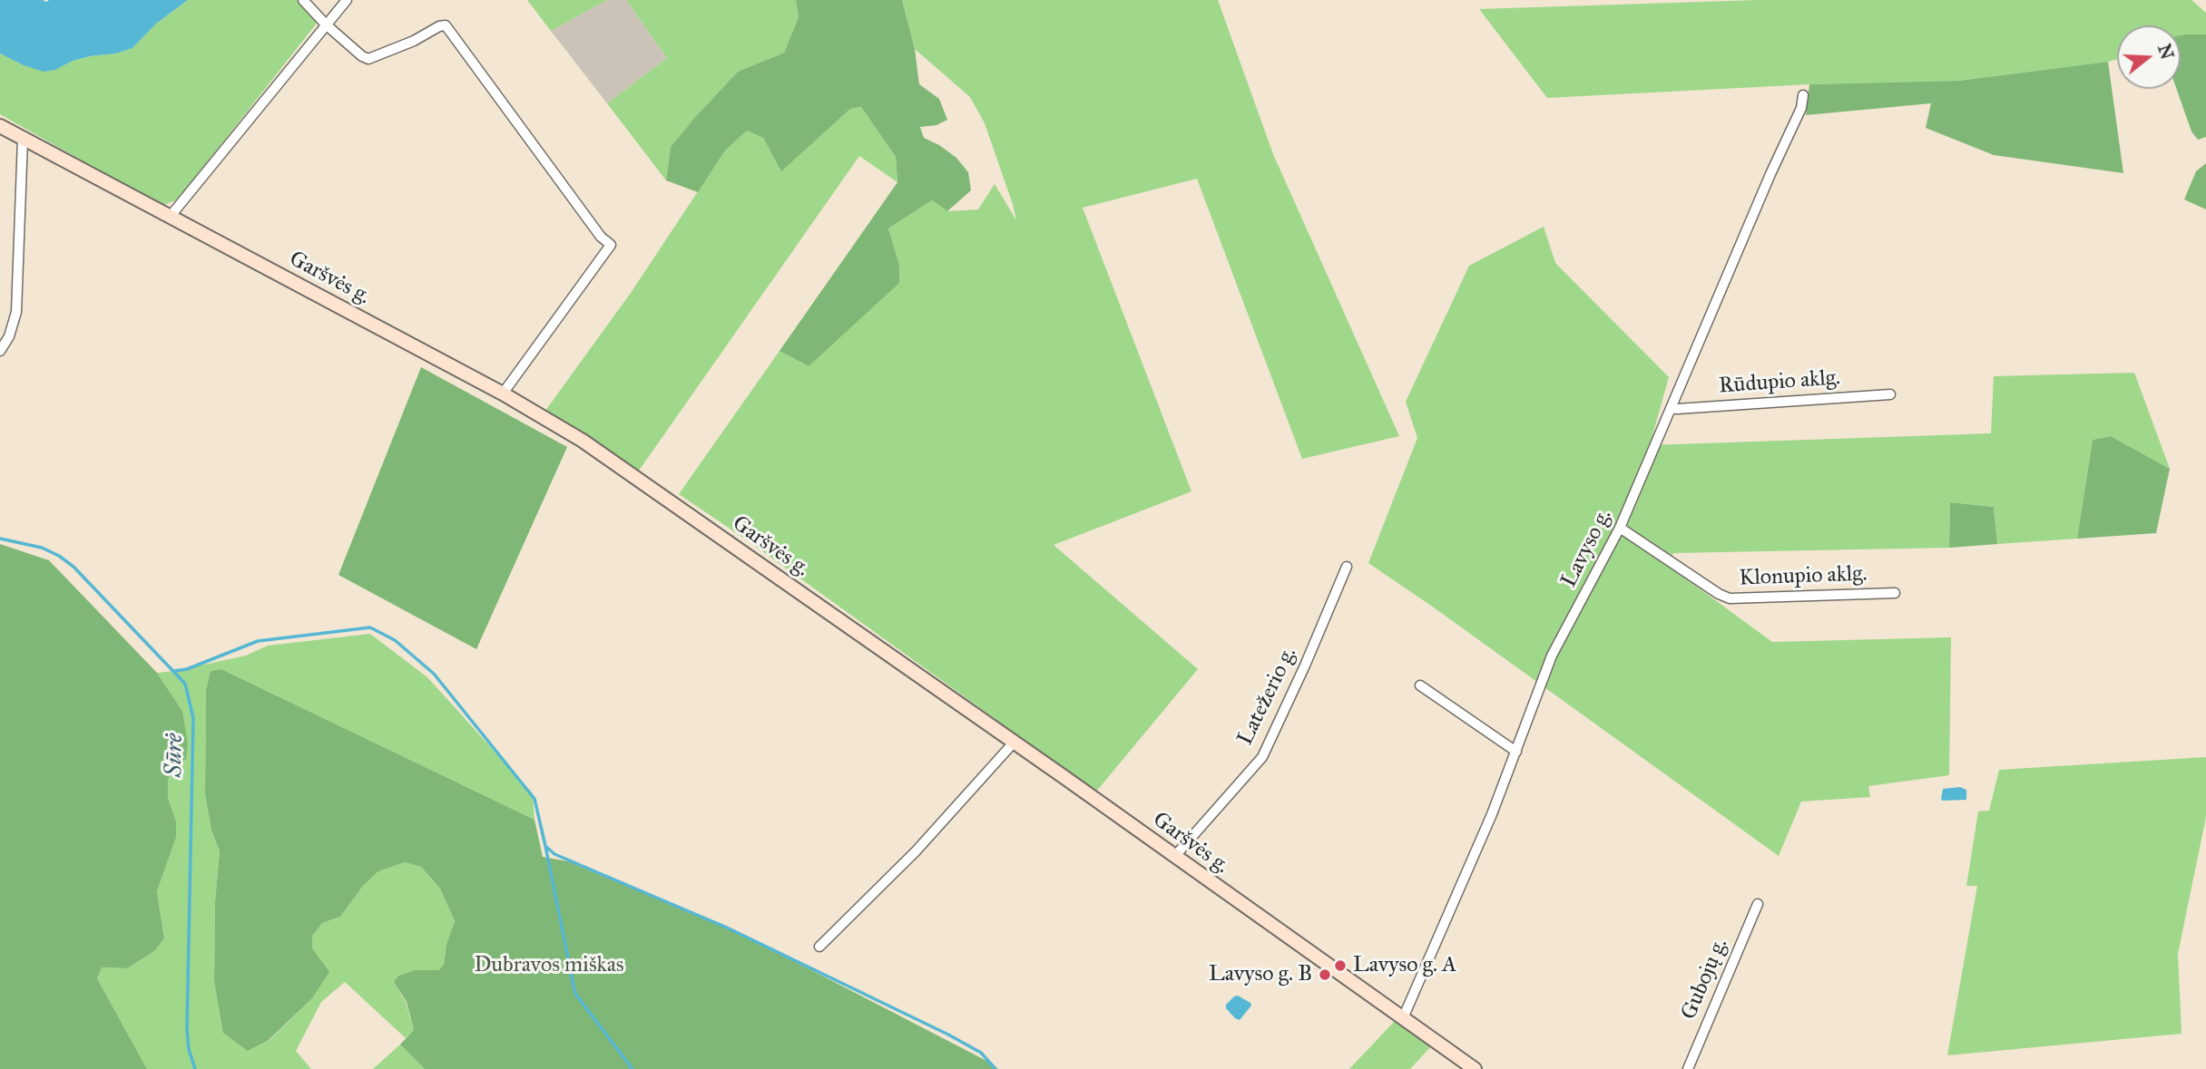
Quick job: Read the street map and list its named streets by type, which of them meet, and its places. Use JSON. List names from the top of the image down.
{
  "streets": {
    "main road": ["Garšvės g."],
    "street": [
      "Rūdupio aklg.",
      "Lavyso g.",
      "Klonupio aklg.",
      "Latežerio g.",
      "Gubojų g."
    ]
  },
  "crossings": [
    ["Garšvės g.", "Lavyso g."],
    ["Garšvės g.", "Latežerio g."],
    ["Rūdupio aklg.", "Lavyso g."],
    ["Lavyso g.", "Klonupio aklg."]
  ],
  "water": ["Sūrė"],
  "parks": ["Dubravos miškas"],
  "places": ["Lavyso g. A", "Lavyso g. B"],
  "north": "right"
}
